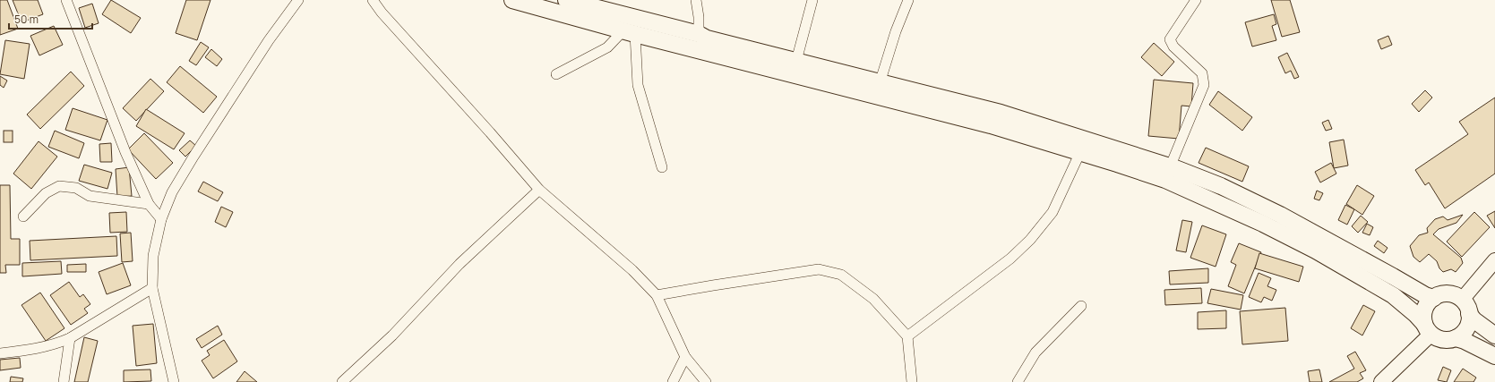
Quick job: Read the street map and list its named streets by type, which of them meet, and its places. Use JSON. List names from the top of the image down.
{
  "scale_bar": "50 m"
}
